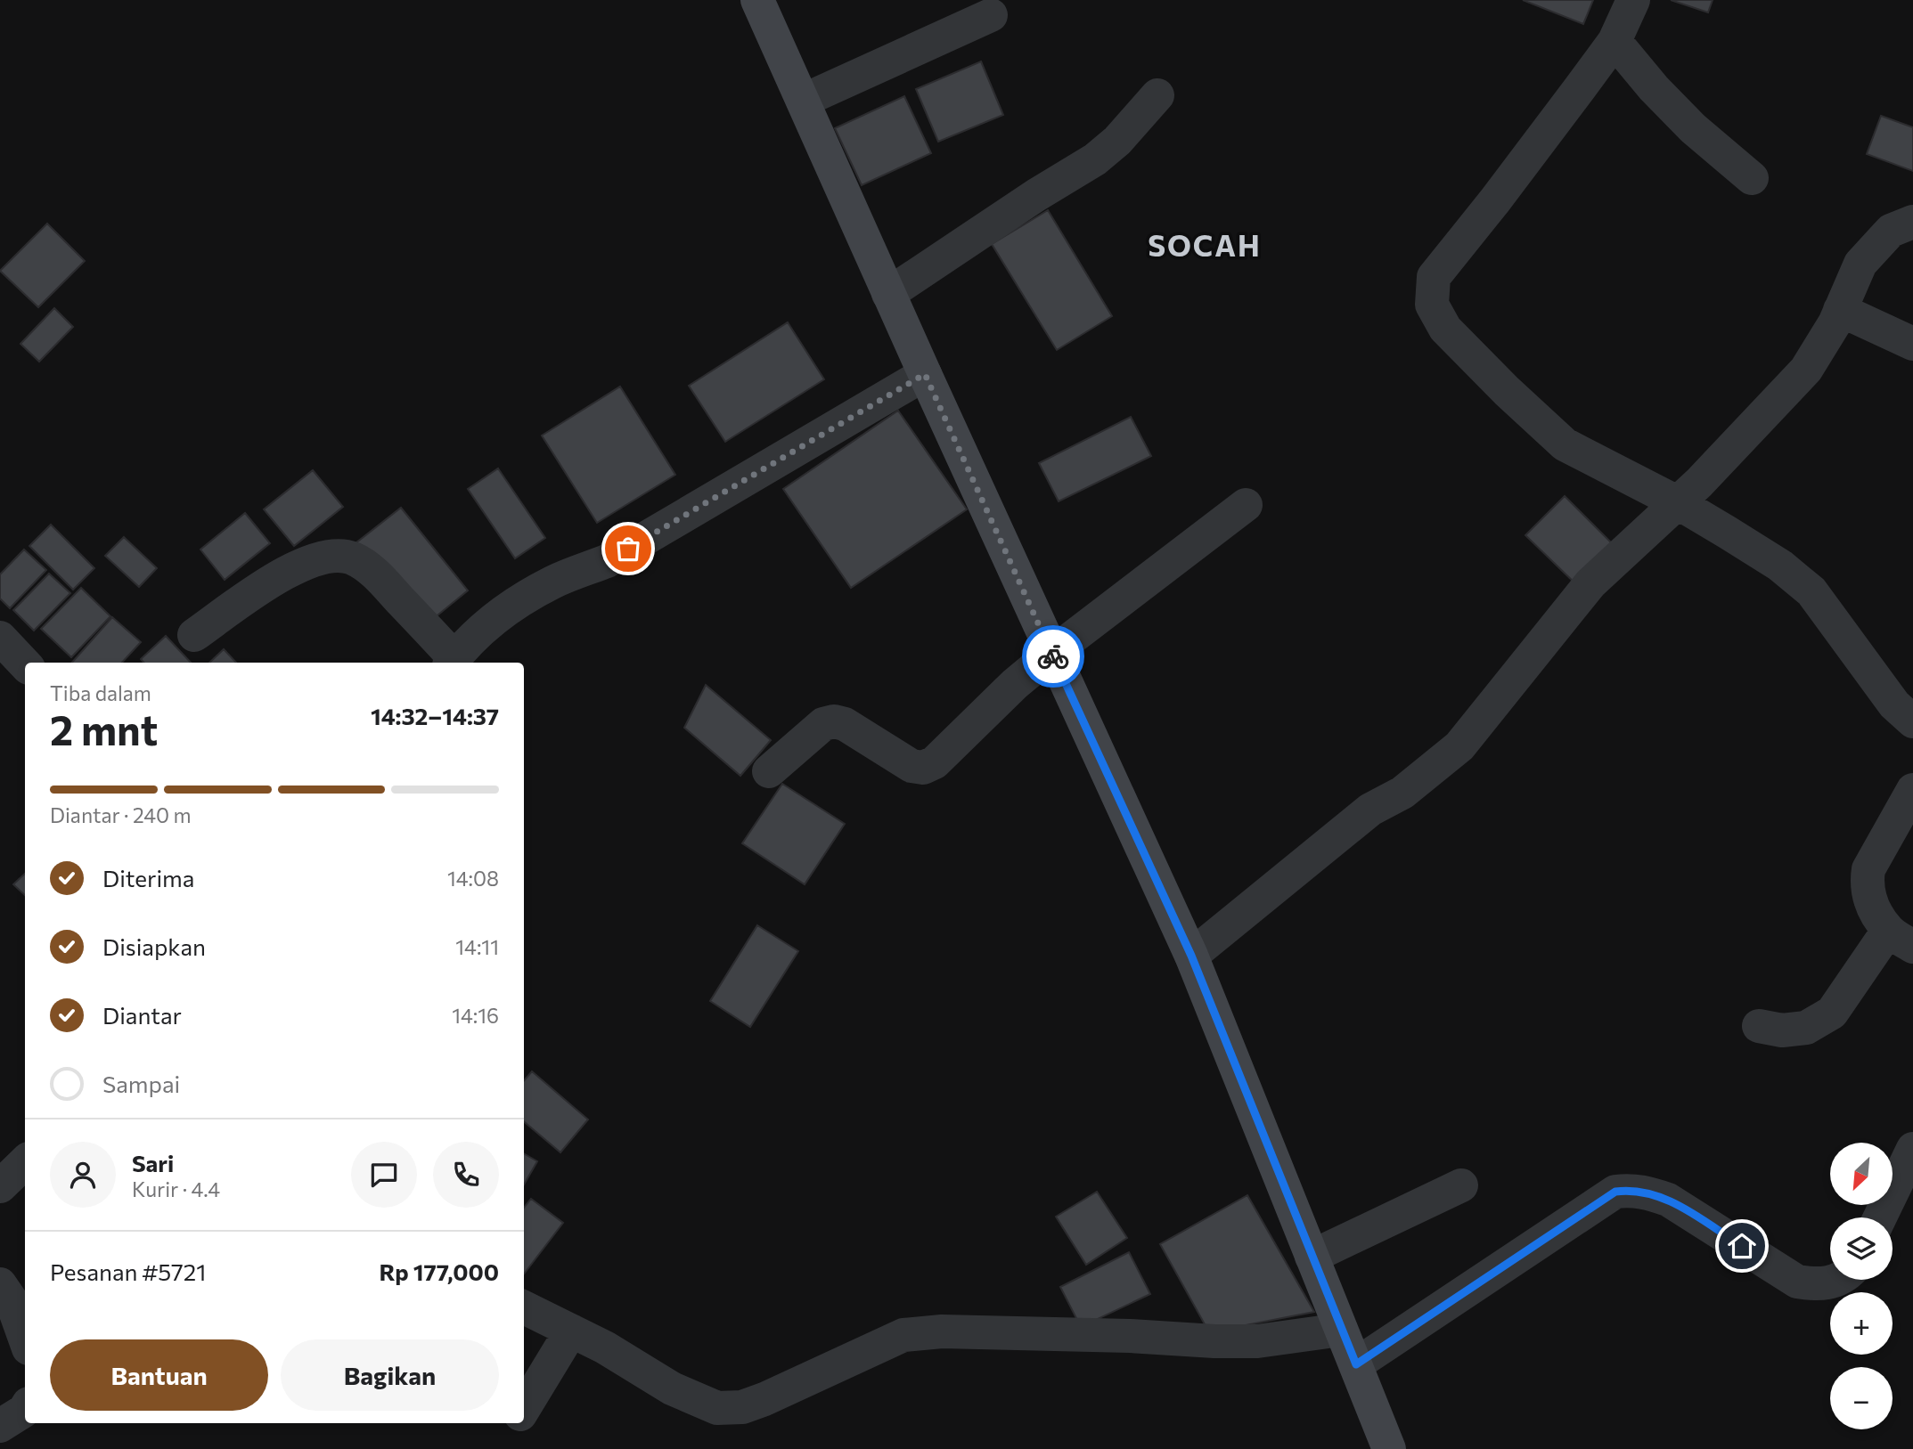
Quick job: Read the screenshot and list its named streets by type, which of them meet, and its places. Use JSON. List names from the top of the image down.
{
  "districts": ["SOCAH"],
  "north": "bottom left",
  "page": {
    "heading": ["2 mnt", "Tiba dalam", "14:32–14:37"],
    "panel": [
      "Sari",
      "Kurir · 4.4",
      "Pesanan #5721",
      "Rp 177,000"
    ],
    "bar": "Diantar · 240 m",
    "list": [
      ["Diterima", "14:08"],
      ["Disiapkan", "14:11"],
      ["Diantar", "14:16"],
      "Sampai"
    ],
    "map_buttons": ["+", "−"],
    "buttons": ["Bantuan", "Bagikan"]
  }
}
